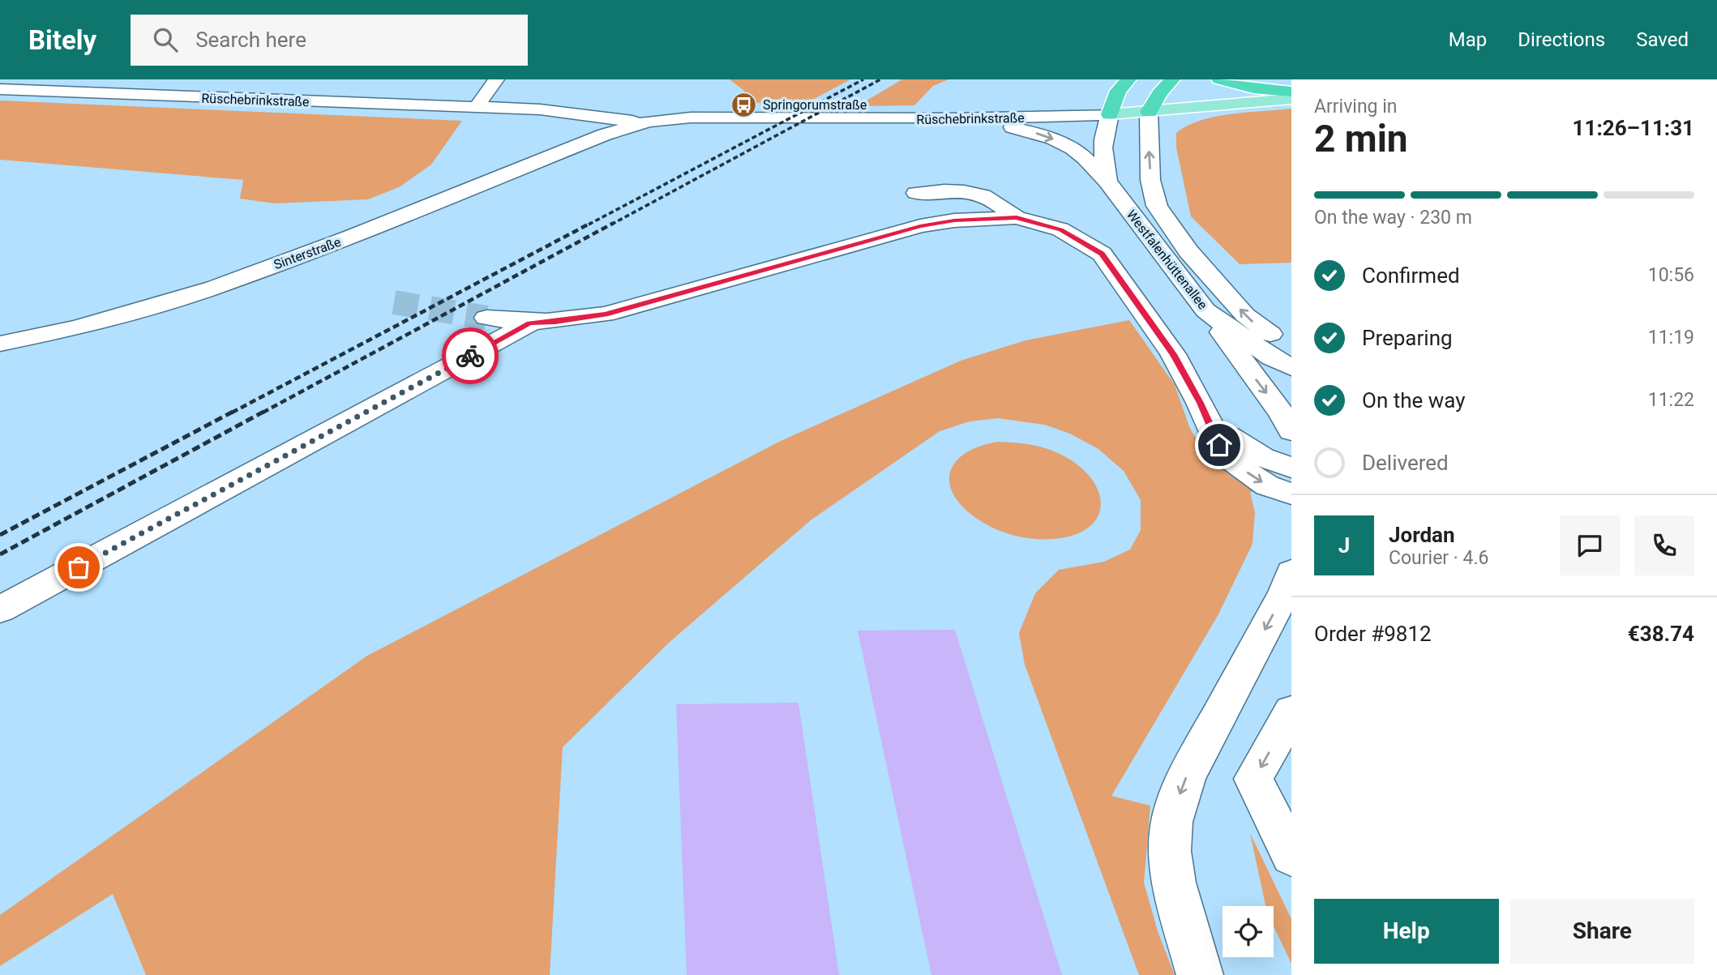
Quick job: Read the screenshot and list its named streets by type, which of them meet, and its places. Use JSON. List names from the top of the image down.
{
  "streets": {
    "main road": ["Rüschebrinkstraße"],
    "street": ["Sinterstraße", "Westfalenhüttenallee"]
  },
  "crossings": [
    ["Rüschebrinkstraße", "Sinterstraße"],
    ["Rüschebrinkstraße", "Westfalenhüttenallee"]
  ],
  "places": {
    "bus stop": ["Springorumstraße"]
  },
  "page": {
    "header": "Bitely",
    "search": "Search here",
    "nav": ["Map", "Directions", "Saved"],
    "heading": ["2 min", "Arriving in", "11:26–11:31"],
    "panel": [
      "Jordan",
      "Courier · 4.6",
      "Order #9812",
      "€38.74"
    ],
    "bar": "On the way · 230 m",
    "list": [
      ["Confirmed", "10:56"],
      ["Preparing", "11:19"],
      ["On the way", "11:22"],
      "Delivered"
    ],
    "round": "J",
    "buttons": ["Help", "Share"]
  }
}
